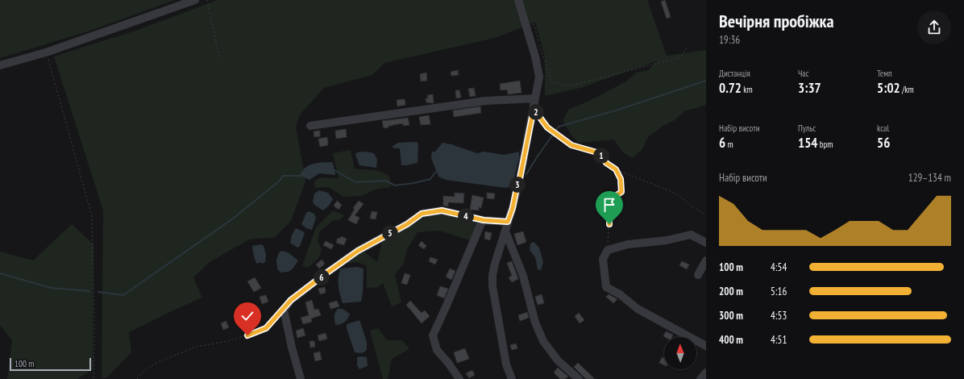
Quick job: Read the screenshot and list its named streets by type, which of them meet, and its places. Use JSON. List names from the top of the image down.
{
  "scale_bar": "100 m",
  "north": "top",
  "page": {
    "heading": ["Вечірня пробіжка", "19:36"],
    "stats": [
      ["Дистанція", "0.72 km"],
      ["Час", "3:37"],
      ["Темп", "5:02 /km"],
      ["Набір висоти", "6 m"],
      ["Пульс", "154 bpm"],
      ["kcal", "56"]
    ],
    "pins": [
      "2",
      "1",
      "3",
      "4",
      "5",
      "6"
    ],
    "chart": ["Набір висоти", "129–134 m"],
    "list": [
      {
        "name": "100 m",
        "note": "4:54"
      },
      {
        "name": "200 m",
        "note": "5:16"
      },
      {
        "name": "300 m",
        "note": "4:53"
      },
      {
        "name": "400 m",
        "note": "4:51"
      }
    ],
    "scale": "100 m"
  }
}
